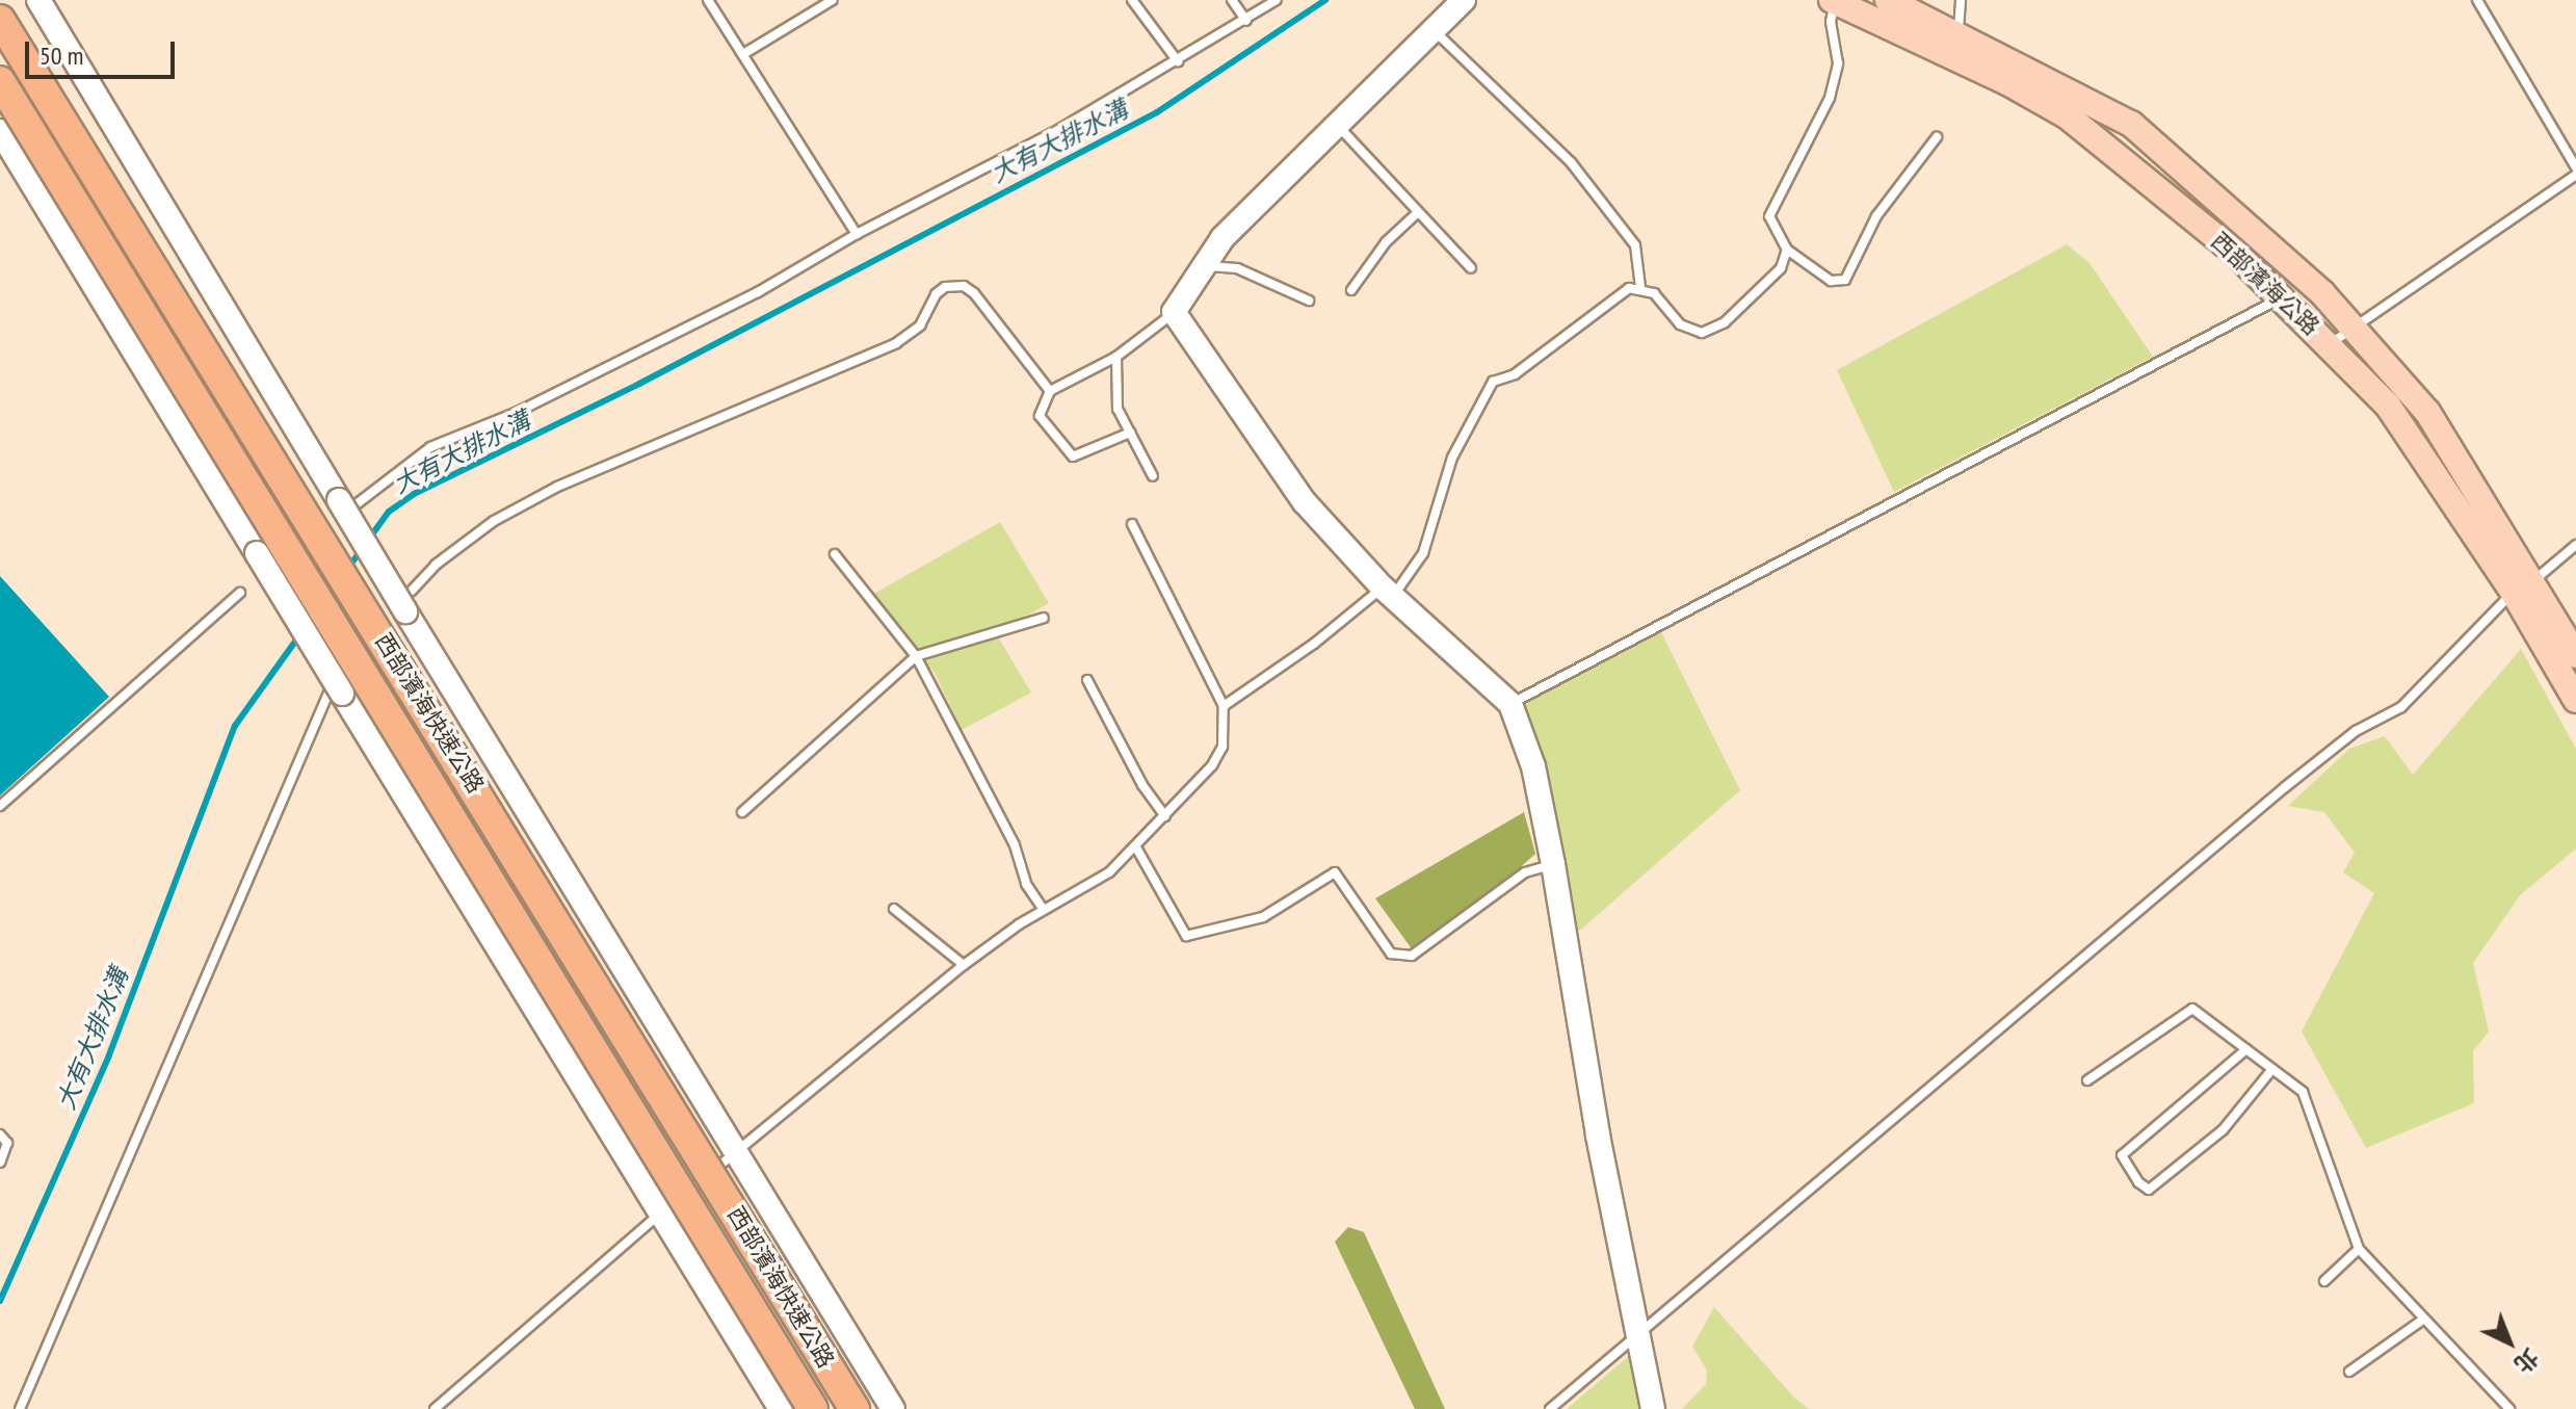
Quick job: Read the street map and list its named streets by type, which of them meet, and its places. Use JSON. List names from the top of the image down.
{
  "streets": {
    "highway": ["西部濱海快速公路"],
    "main road": ["西部濱海公路"]
  },
  "water": ["大有大排水溝"],
  "scale_bar": "50 m",
  "north": "bottom right"
}
